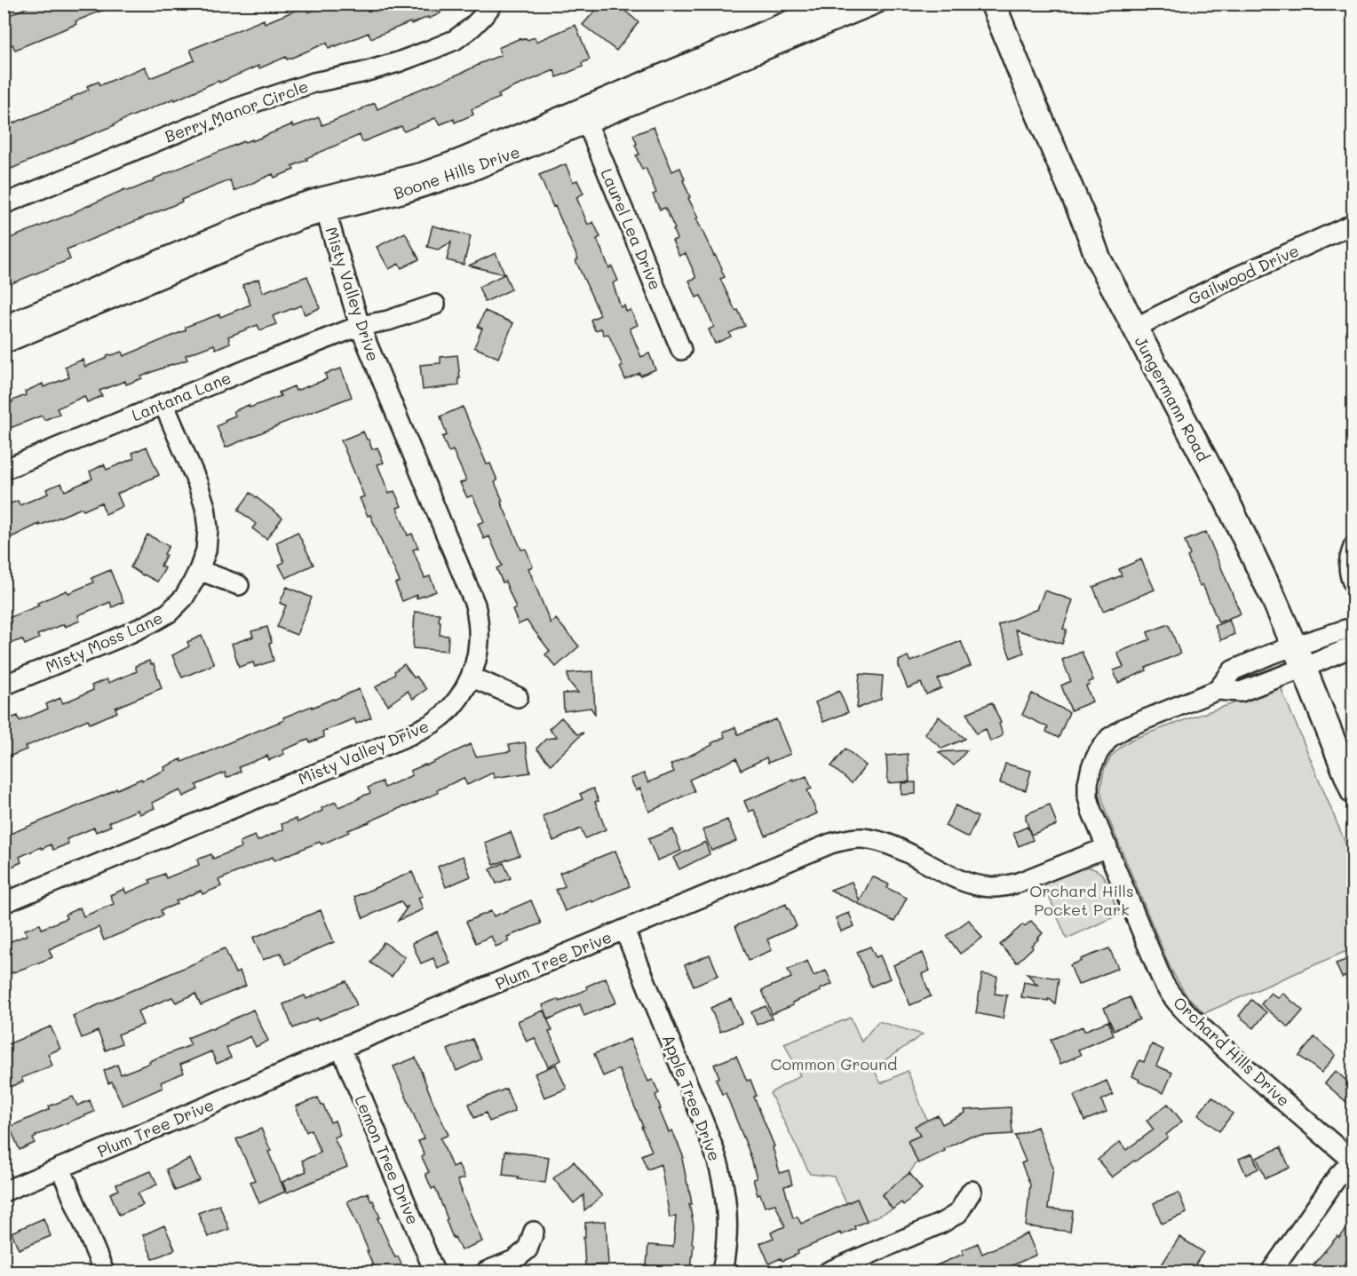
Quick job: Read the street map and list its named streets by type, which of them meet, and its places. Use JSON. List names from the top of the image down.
{
  "streets": {
    "main road": ["Jungermann Road"],
    "street": [
      "Berry Manor Circle",
      "Boone Hills Drive",
      "Laurel Lea Drive",
      "Gailwood Drive",
      "Misty Valley Drive",
      "Lantana Lane",
      "Misty Moss Lane",
      "Plum Tree Drive",
      "Orchard Hills Drive",
      "Apple Tree Drive",
      "Lemon Tree Drive"
    ]
  },
  "crossings": [
    ["Boone Hills Drive", "Laurel Lea Drive"],
    ["Boone Hills Drive", "Misty Valley Drive"],
    ["Gailwood Drive", "Jungermann Road"],
    ["Misty Valley Drive", "Lantana Lane"],
    ["Lantana Lane", "Misty Moss Lane"],
    ["Jungermann Road", "Orchard Hills Drive"],
    ["Plum Tree Drive", "Orchard Hills Drive"],
    ["Plum Tree Drive", "Apple Tree Drive"],
    ["Plum Tree Drive", "Lemon Tree Drive"]
  ],
  "parks": ["Orchard Hills Pocket Park", "Common Ground"]
}
